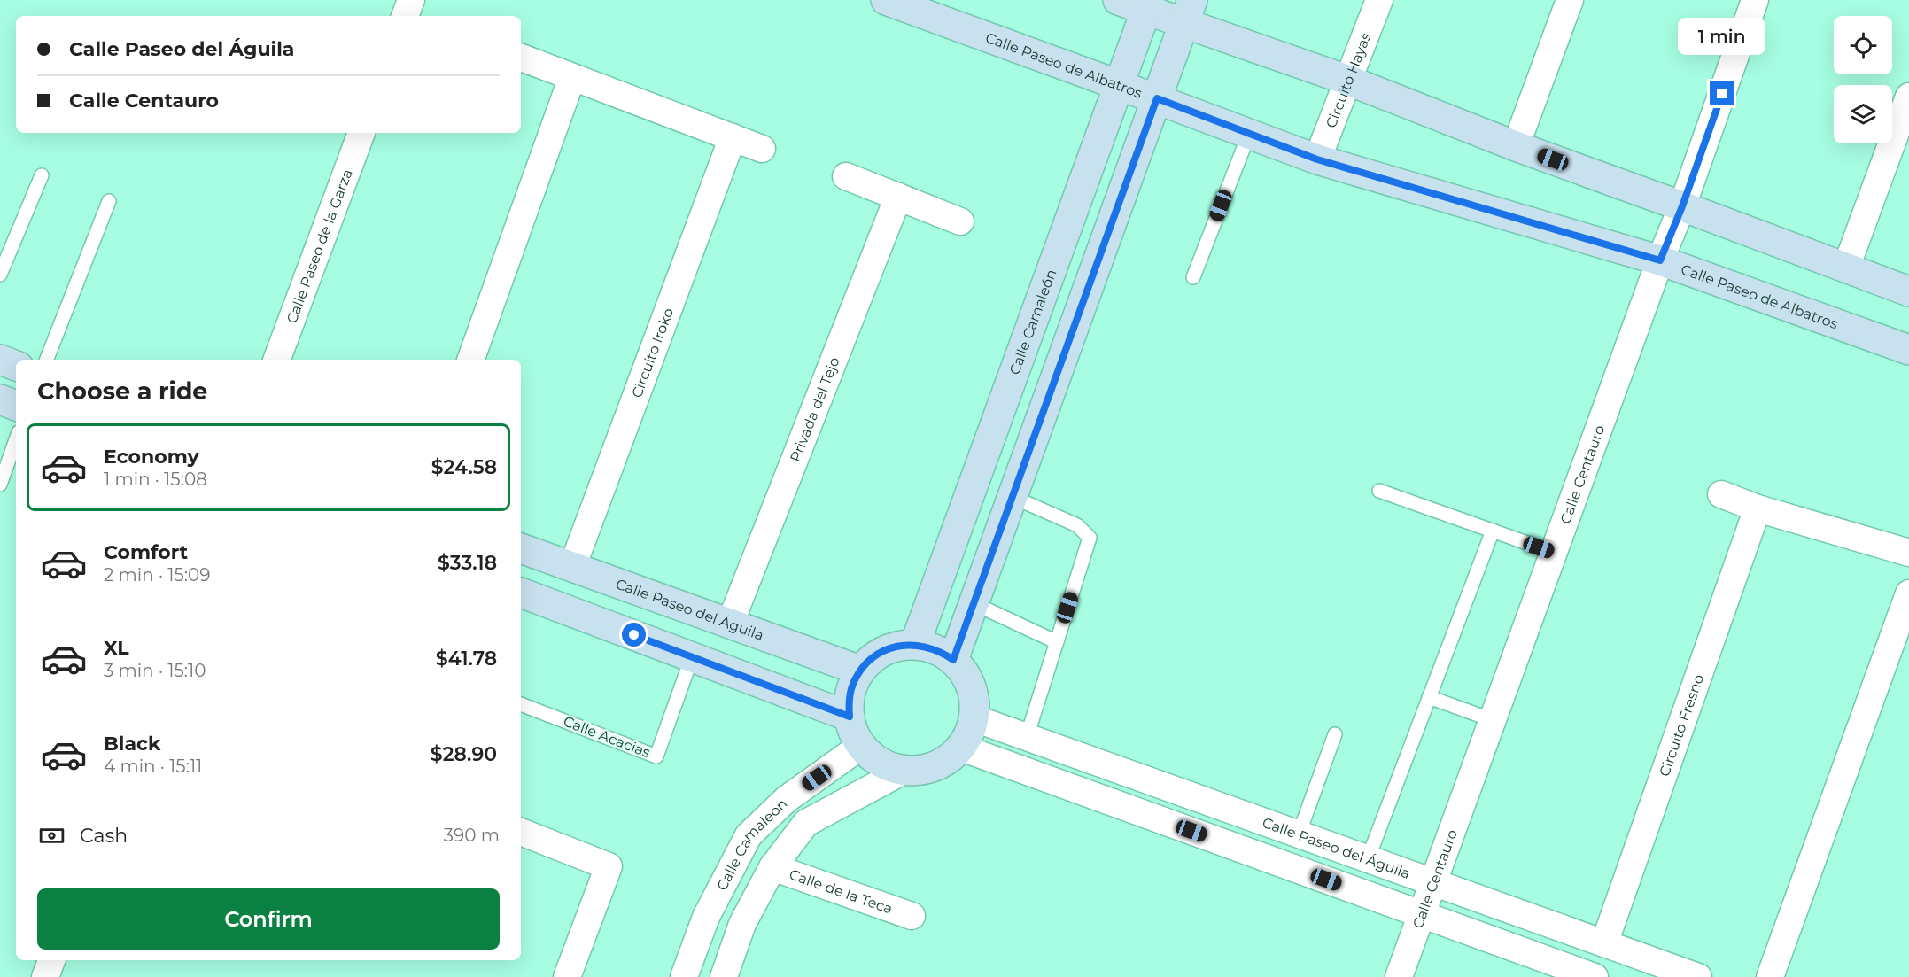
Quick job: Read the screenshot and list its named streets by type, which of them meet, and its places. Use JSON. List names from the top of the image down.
{
  "streets": {
    "street": [
      "Calle Paseo de Albatros",
      "Circuito Hayas",
      "Calle Paseo de la Garza",
      "Calle Camaleón",
      "Circuito Iroko",
      "Privada del Tejo",
      "Calle Centauro",
      "Calle Paseo del Águila",
      "Circuito Fresno",
      "Calle de la Teca"
    ],
    "lane": ["Calle Acacias"]
  },
  "crossings": [
    ["Calle Paseo de Albatros", "Circuito Hayas"],
    ["Calle Paseo de Albatros", "Calle Camaleón"],
    ["Calle Paseo de Albatros", "Calle Centauro"],
    ["Calle Camaleón", "Calle Paseo del Águila"],
    ["Calle Camaleón", "Calle de la Teca"],
    ["Circuito Iroko", "Calle Paseo del Águila"],
    ["Privada del Tejo", "Calle Paseo del Águila"],
    ["Calle Centauro", "Calle Paseo del Águila"],
    ["Calle Paseo del Águila", "Circuito Fresno"]
  ],
  "page": {
    "banner": ["Calle Paseo del Águila", "Calle Centauro"],
    "bubble": "1 min",
    "heading": "Choose a ride",
    "list": [
      {
        "name": "Economy",
        "note": "1 min · 15:08",
        "value": "$24.58"
      },
      {
        "name": "Comfort",
        "note": "2 min · 15:09",
        "value": "$33.18"
      },
      {
        "name": "XL",
        "note": "3 min · 15:10",
        "value": "$41.78"
      },
      {
        "name": "Black",
        "note": "4 min · 15:11",
        "value": "$28.90"
      }
    ],
    "pay": ["Cash", "390 m"],
    "buttons": "Confirm"
  }
}
